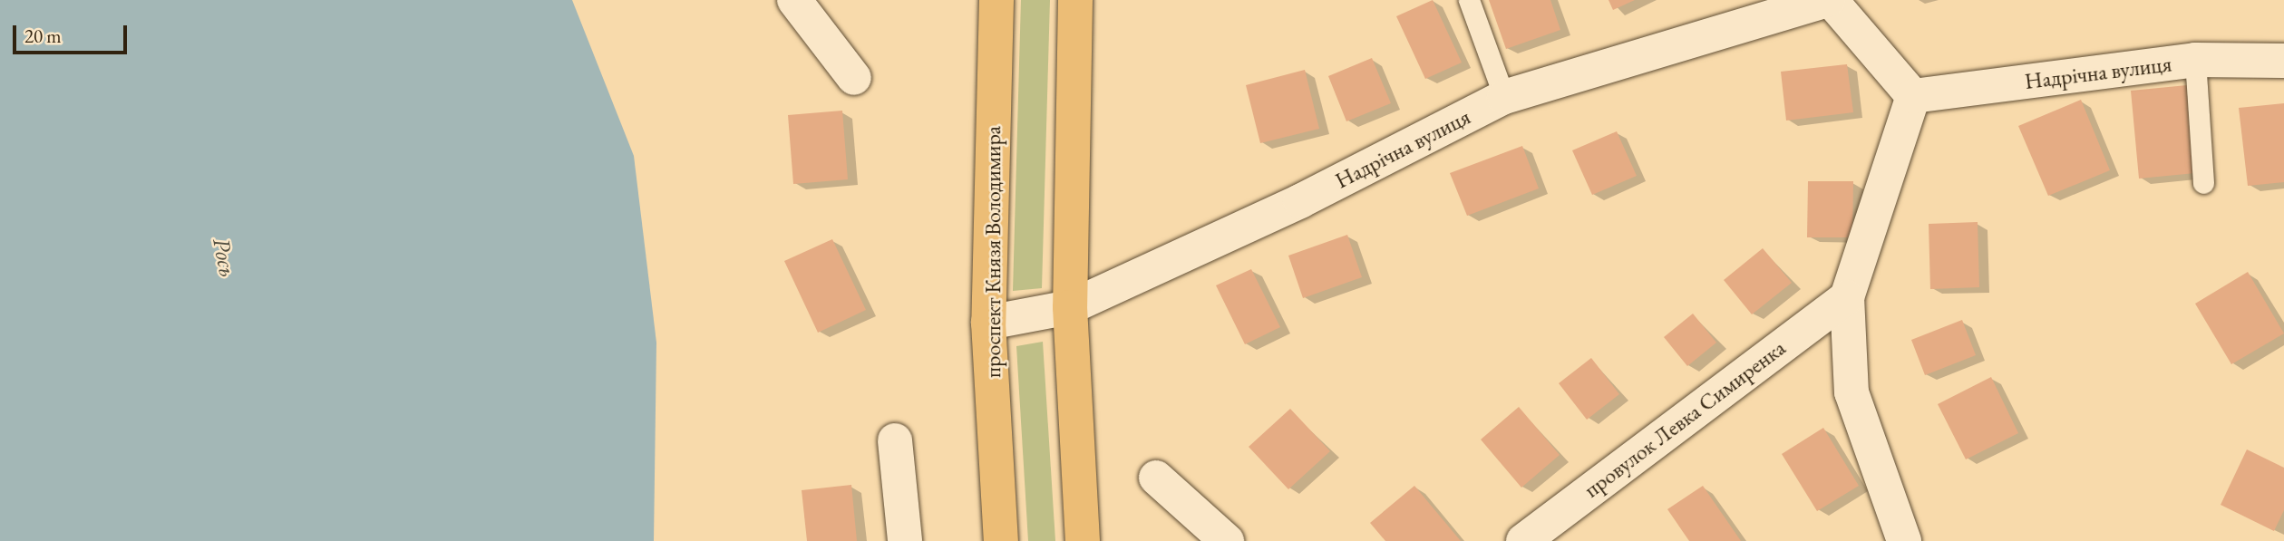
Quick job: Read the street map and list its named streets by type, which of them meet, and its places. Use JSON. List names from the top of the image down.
{
  "streets": {
    "main road": ["проспект Князя Володимира"],
    "street": ["Надрічна вулиця", "провулок Левка Симиренка"]
  },
  "crossings": [
    ["Надрічна вулиця", "проспект Князя Володимира"]
  ],
  "water": ["Рось"],
  "scale_bar": "20 m"
}
